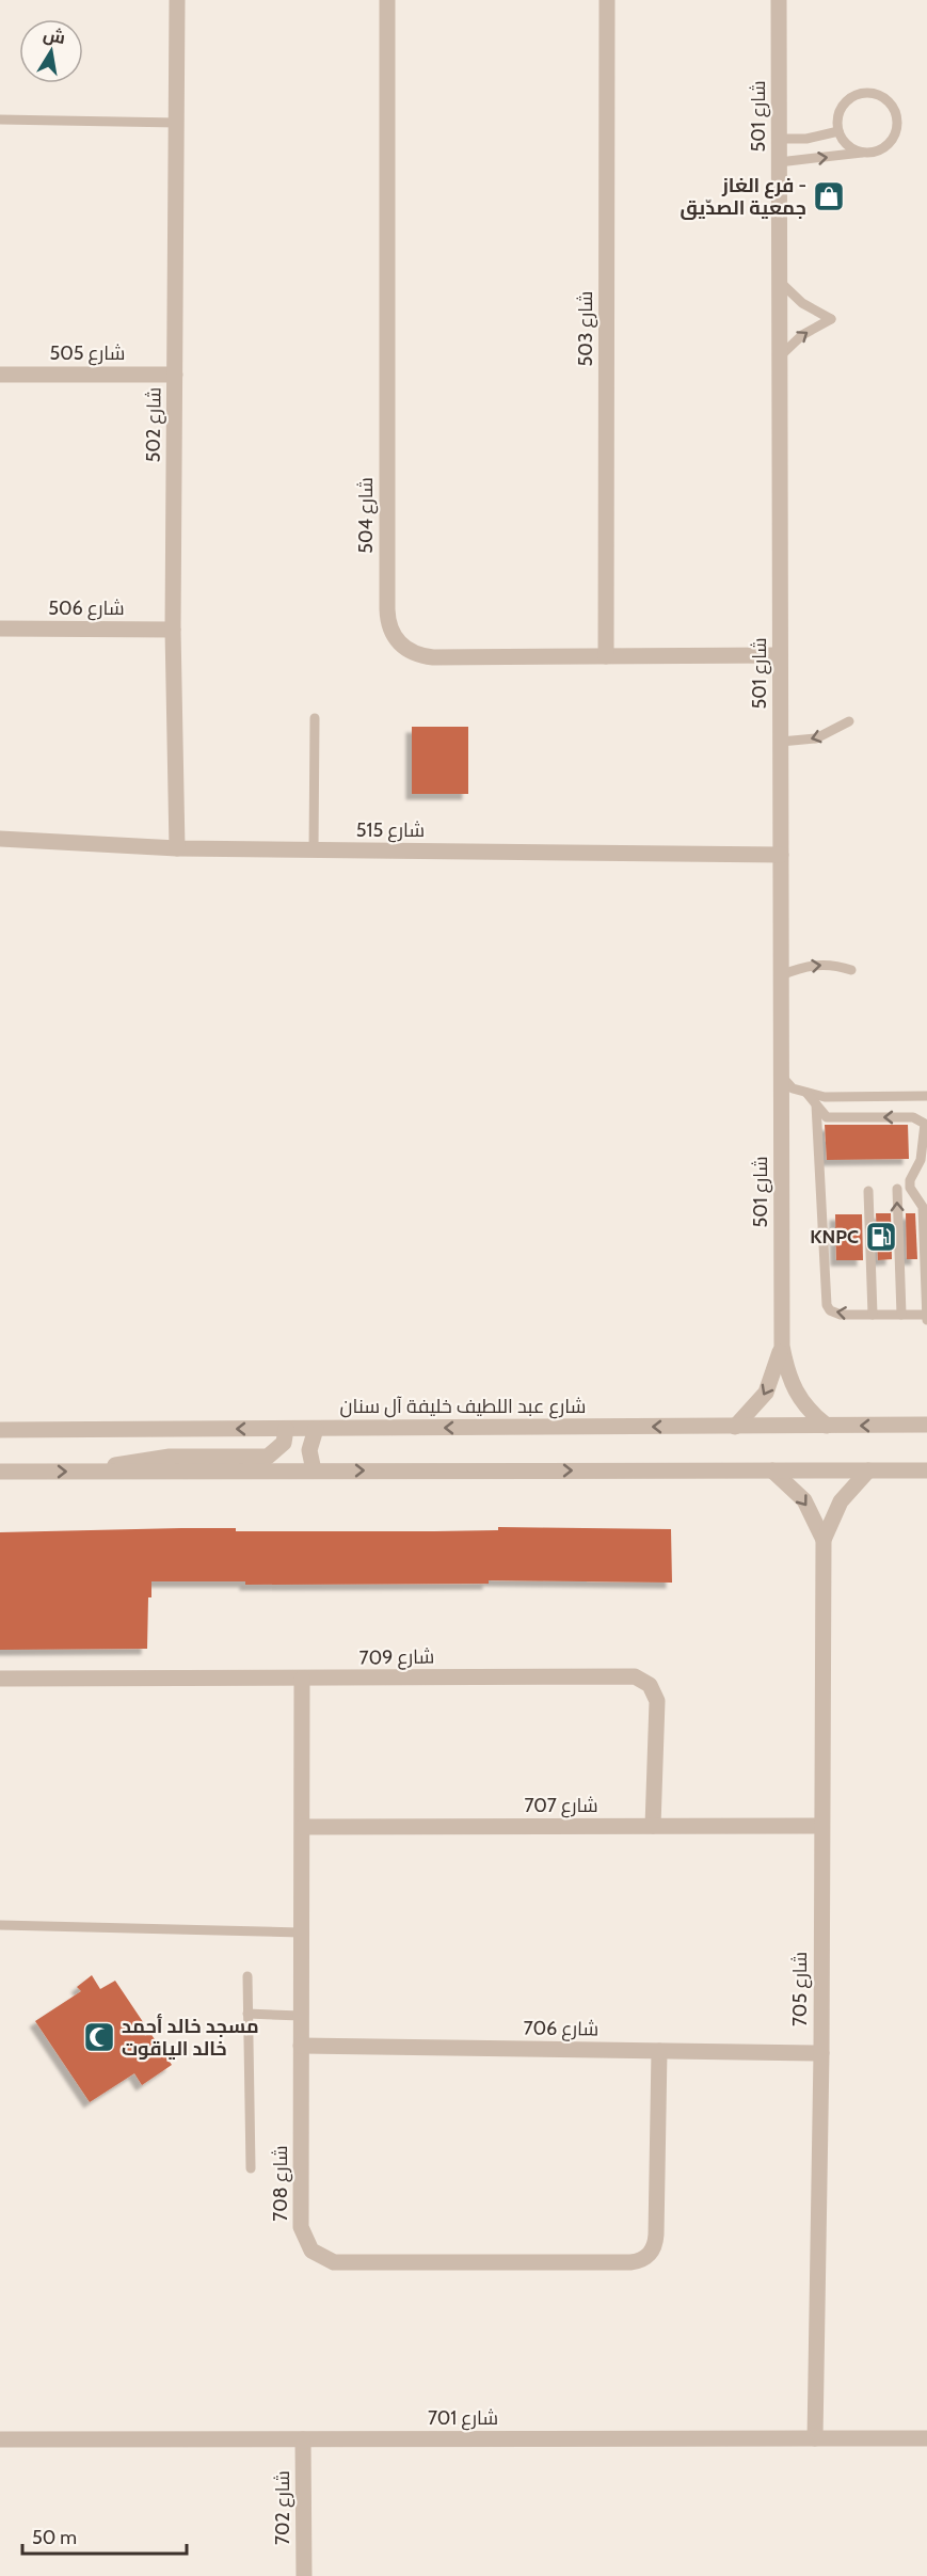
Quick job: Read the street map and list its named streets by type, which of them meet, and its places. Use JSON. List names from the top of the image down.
{
  "streets": {
    "street": [
      "شارع 501",
      "شارع 503",
      "شارع 505",
      "شارع 502",
      "شارع 504",
      "شارع 506",
      "شارع 515",
      "شارع عبد اللطيف خليفة آل سنان",
      "شارع 709",
      "شارع 707",
      "شارع 705",
      "شارع 706",
      "شارع 708",
      "شارع 701",
      "شارع 702"
    ]
  },
  "crossings": [
    ["شارع 501", "شارع 504"],
    ["شارع 501", "شارع 515"],
    ["شارع 501", "شارع عبد اللطيف خليفة آل سنان"],
    ["شارع 503", "شارع 504"],
    ["شارع 505", "شارع 502"],
    ["شارع 502", "شارع 506"],
    ["شارع 502", "شارع 515"],
    ["شارع 709", "شارع 707"],
    ["شارع 709", "شارع 708"],
    ["شارع 707", "شارع 705"],
    ["شارع 707", "شارع 708"],
    ["شارع 705", "شارع 706"],
    ["شارع 705", "شارع 701"],
    ["شارع 706", "شارع 708"],
    ["شارع 701", "شارع 702"]
  ],
  "places": {
    "shop": ["فرع الغاز - جمعية الصدّيق"],
    "fuel station": ["KNPC"],
    "mosque": ["مسجد خالد أحمد خالد الياقوت"]
  },
  "scale_bar": "50 m",
  "north": "top"
}
